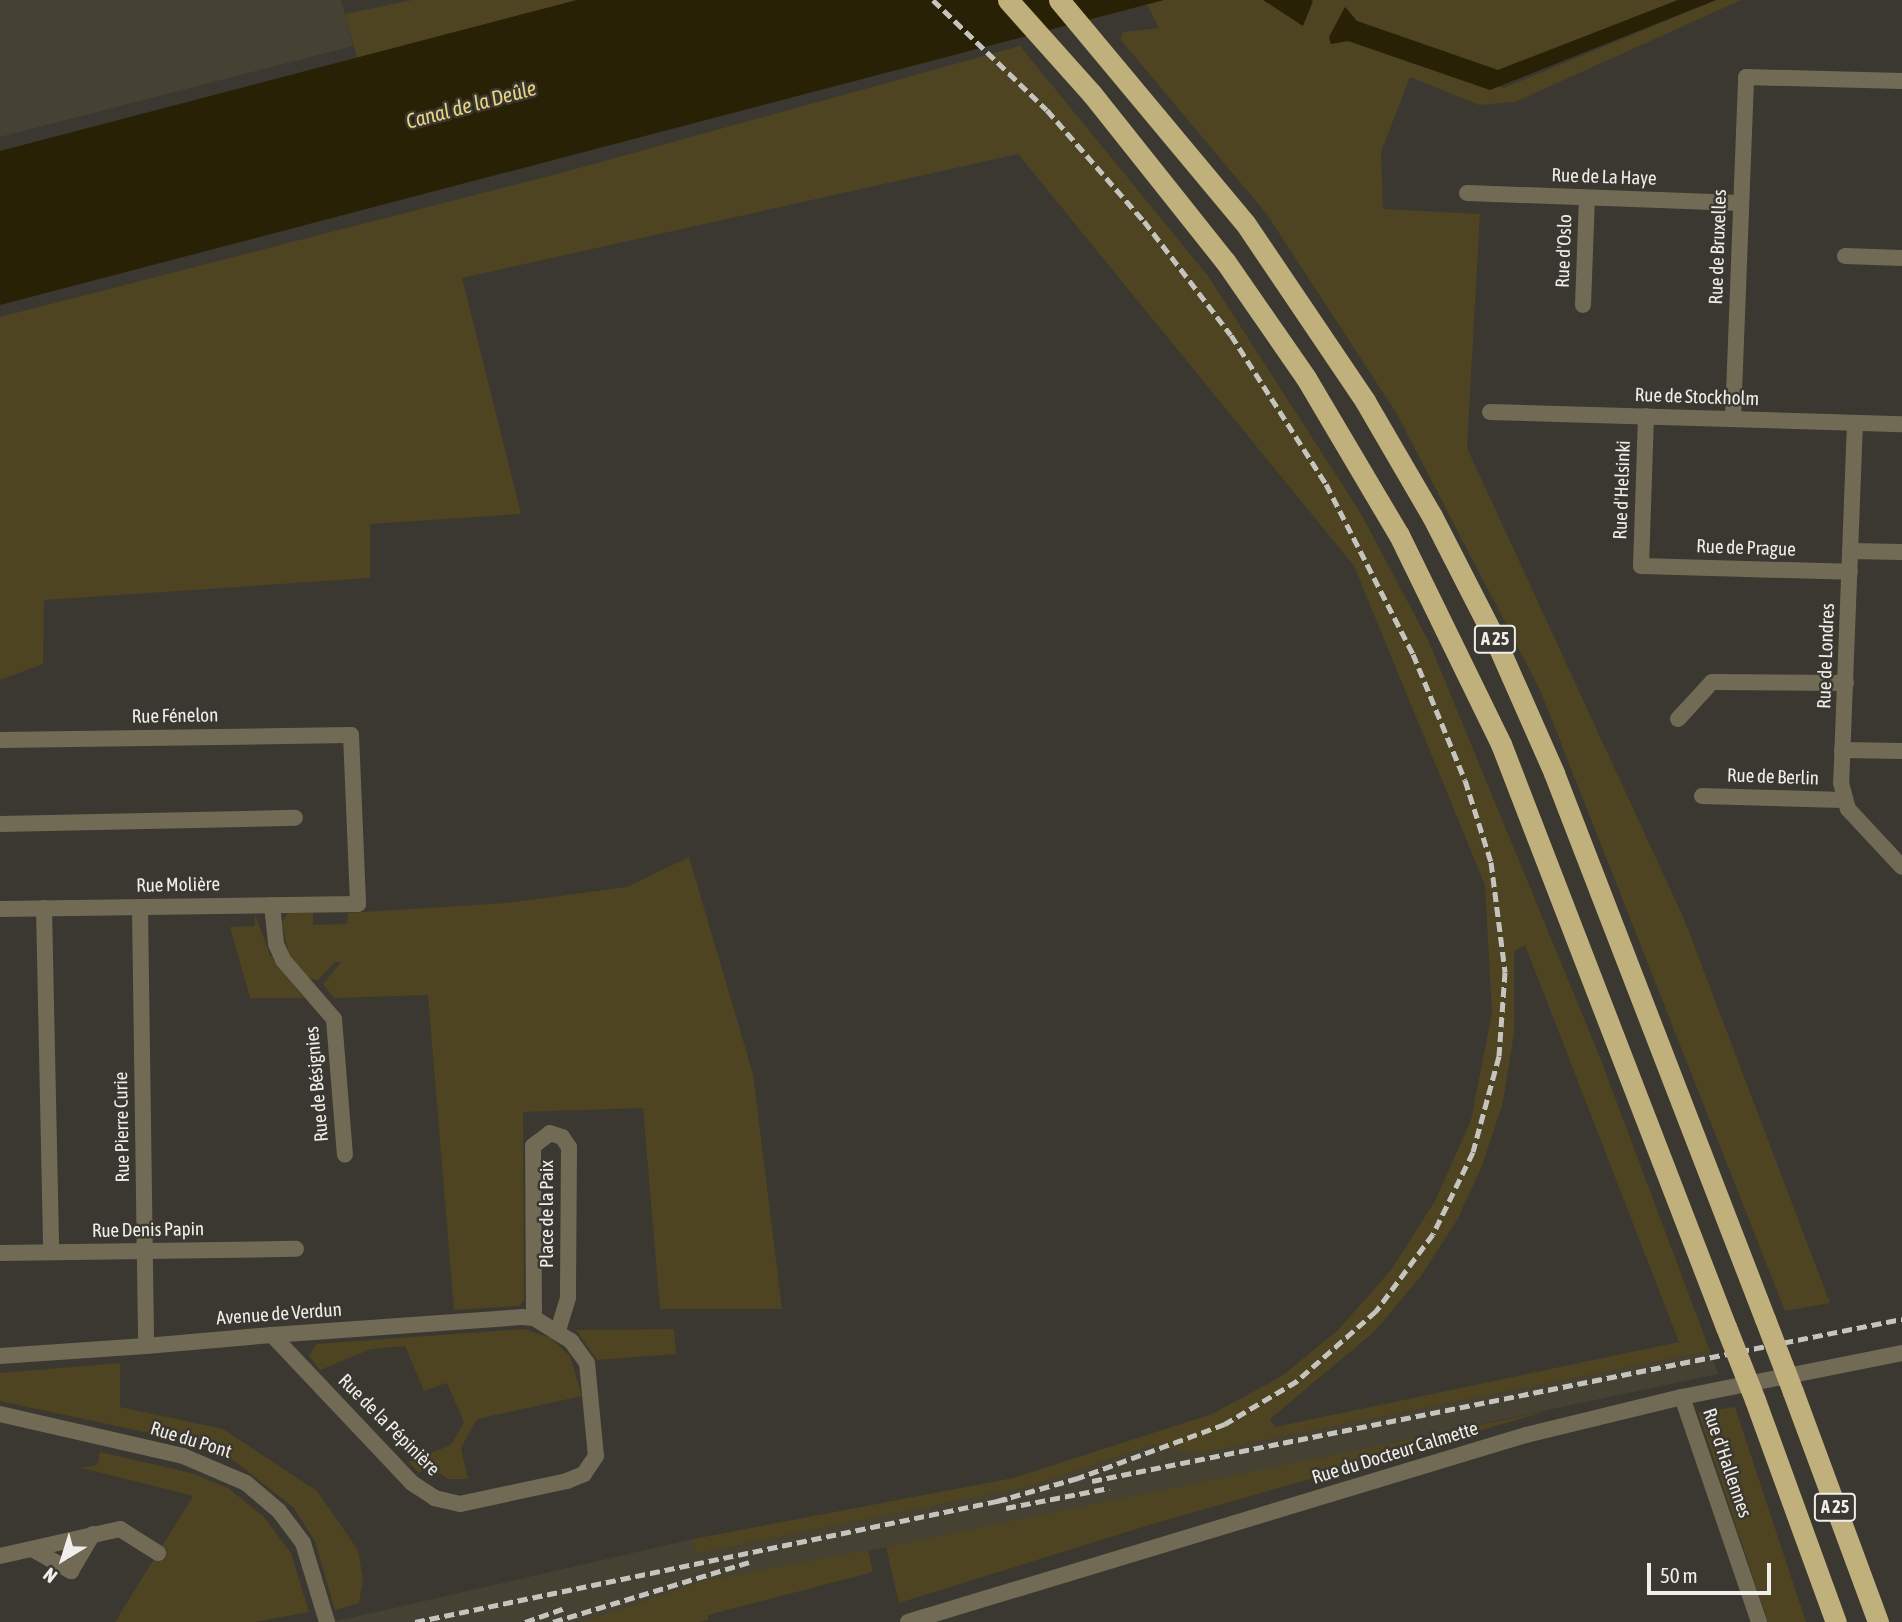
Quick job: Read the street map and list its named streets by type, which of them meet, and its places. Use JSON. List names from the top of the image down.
{
  "streets": {
    "highway": ["A 25"],
    "street": [
      "Rue de La Haye",
      "Rue de Bruxelles",
      "Rue d'Oslo",
      "Rue de Stockholm",
      "Rue d'Helsinki",
      "Rue de Prague",
      "Rue de Londres",
      "Rue Fénelon",
      "Rue de Berlin",
      "Rue Molière",
      "Rue de Bésignies",
      "Rue Pierre Curie",
      "Place de la Paix",
      "Rue Denis Papin",
      "Avenue de Verdun",
      "Rue de la Pépinière",
      "Rue du Pont",
      "Rue du Docteur Calmette",
      "Rue d'Hallennes"
    ]
  },
  "crossings": [
    ["Rue de La Haye", "Rue de Bruxelles"],
    ["Rue de La Haye", "Rue d'Oslo"],
    ["Rue de Bruxelles", "Rue de Stockholm"],
    ["Rue de Stockholm", "Rue d'Helsinki"],
    ["Rue de Stockholm", "Rue de Londres"],
    ["Rue d'Helsinki", "Rue de Prague"],
    ["Rue de Prague", "Rue de Londres"],
    ["Rue de Londres", "Rue de Berlin"],
    ["Rue Fénelon", "Rue Molière"],
    ["Rue Molière", "Rue de Bésignies"],
    ["Rue Molière", "Rue Pierre Curie"],
    ["Rue Pierre Curie", "Rue Denis Papin"],
    ["Rue Pierre Curie", "Avenue de Verdun"],
    ["Place de la Paix", "Avenue de Verdun"],
    ["Place de la Paix", "Rue de la Pépinière"],
    ["Avenue de Verdun", "Rue de la Pépinière"],
    ["Rue du Docteur Calmette", "Rue d'Hallennes"]
  ],
  "water": ["Canal de la Deûle"],
  "scale_bar": "50 m",
  "north": "bottom left"
}
